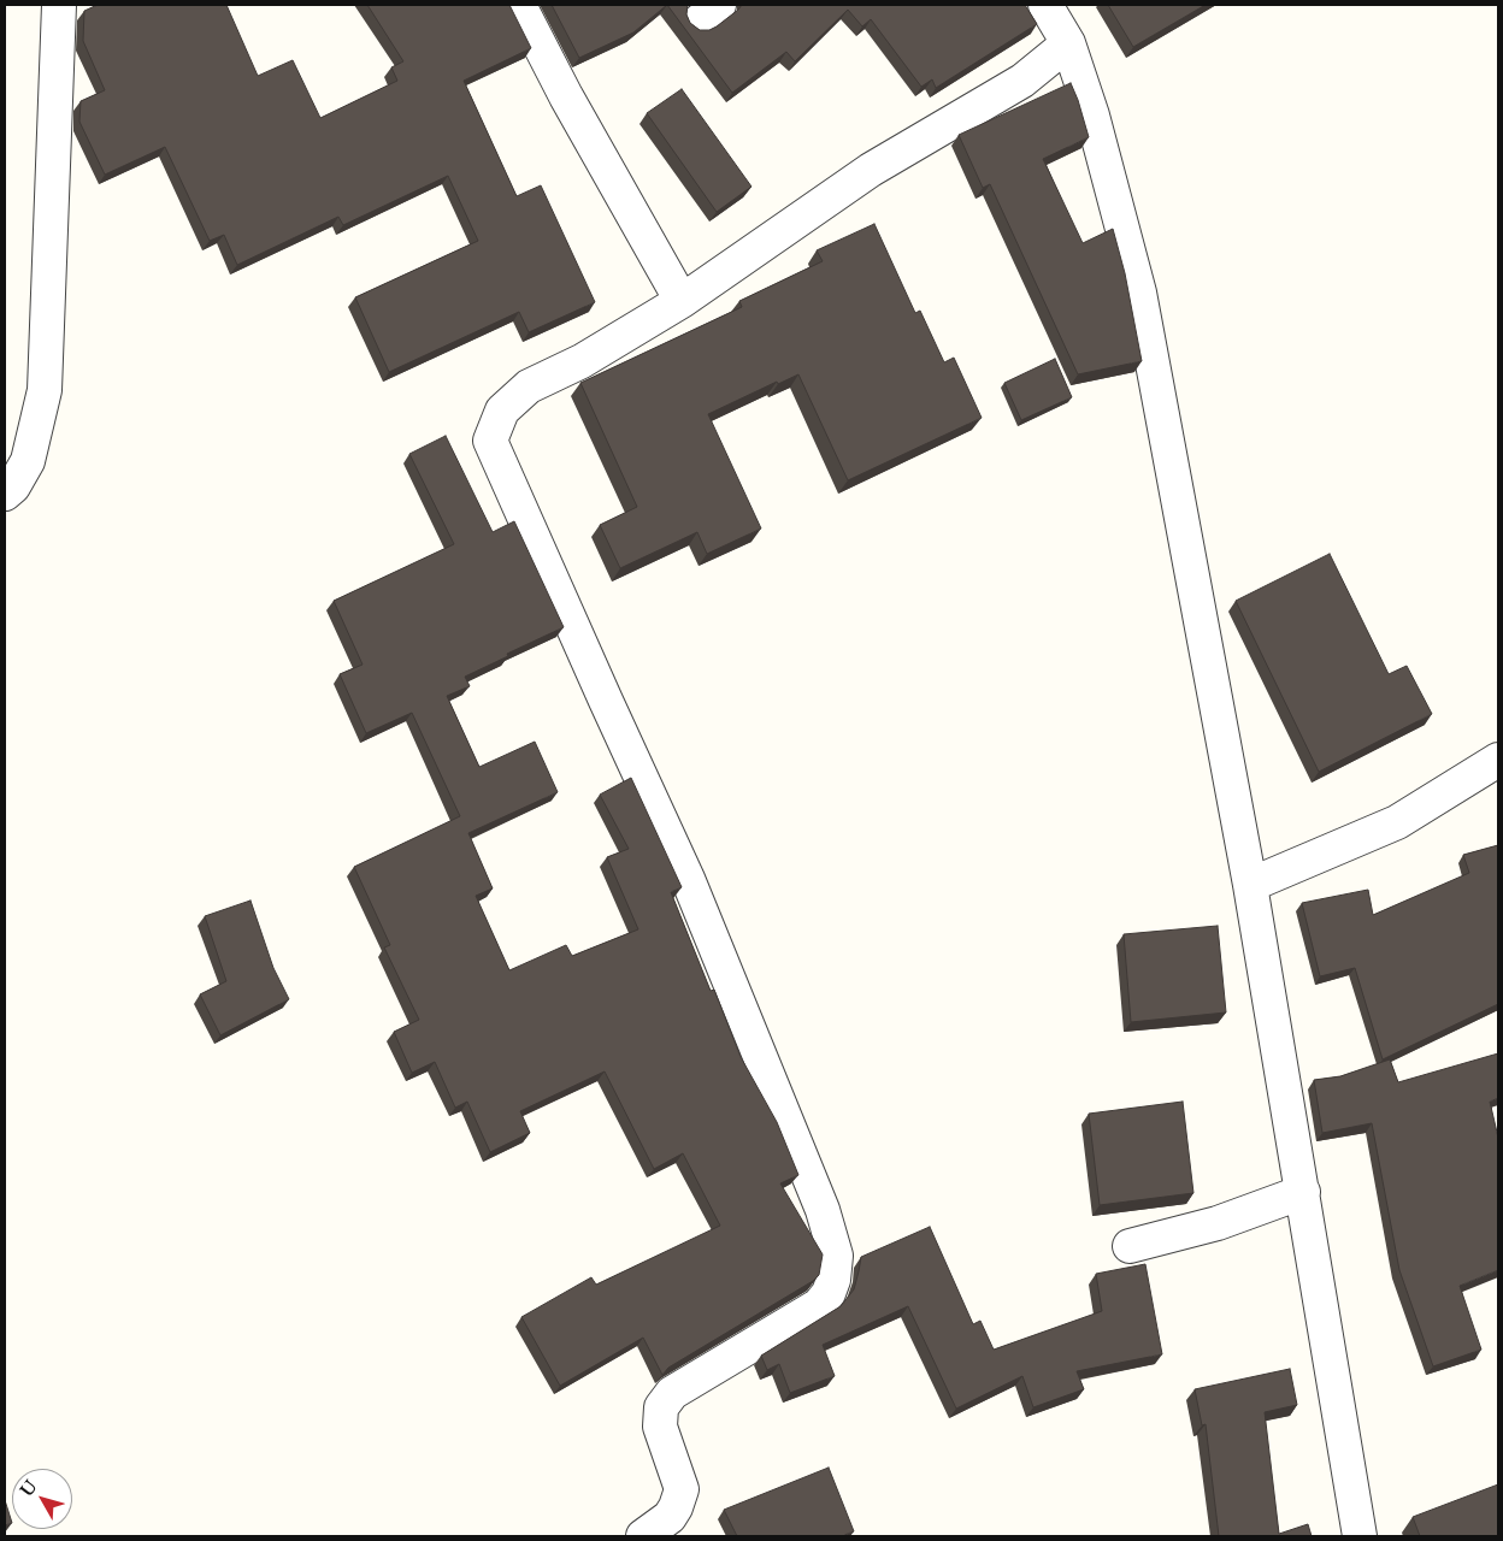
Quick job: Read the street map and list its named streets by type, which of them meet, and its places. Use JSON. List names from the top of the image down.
{
  "north": "top left"
}
